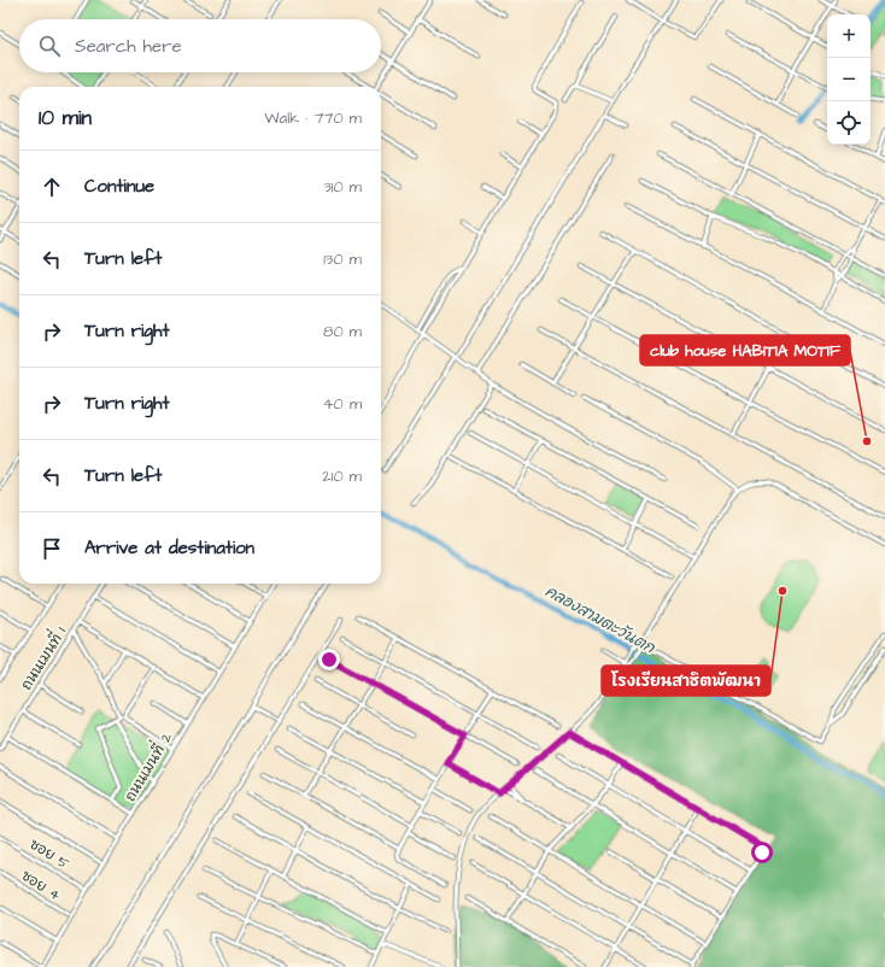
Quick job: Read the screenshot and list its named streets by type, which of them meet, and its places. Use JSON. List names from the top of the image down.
{
  "streets": {
    "street": [
      "ถนนเมนที่ 1",
      "ถนนเมนที่ 2",
      "ซอย 5",
      "ซอย 4"
    ]
  },
  "crossings": [
    ["ถนนเมนที่ 2", "ซอย 5"],
    ["ถนนเมนที่ 2", "ซอย 4"]
  ],
  "water": ["คลองสามตะวันตก"],
  "places": ["club house HABITIA MOTIF", "โรงเรียนสาธิตพัฒนา"],
  "page": {
    "map_buttons": ["+", "−"],
    "search": "Search here",
    "heading": ["10 min", "Walk · 770 m"],
    "list": [
      ["Continue", "310 m"],
      ["Turn left", "130 m"],
      ["Turn right", "80 m"],
      ["Turn right", "40 m"],
      ["Turn left", "210 m"],
      "Arrive at destination"
    ]
  }
}
